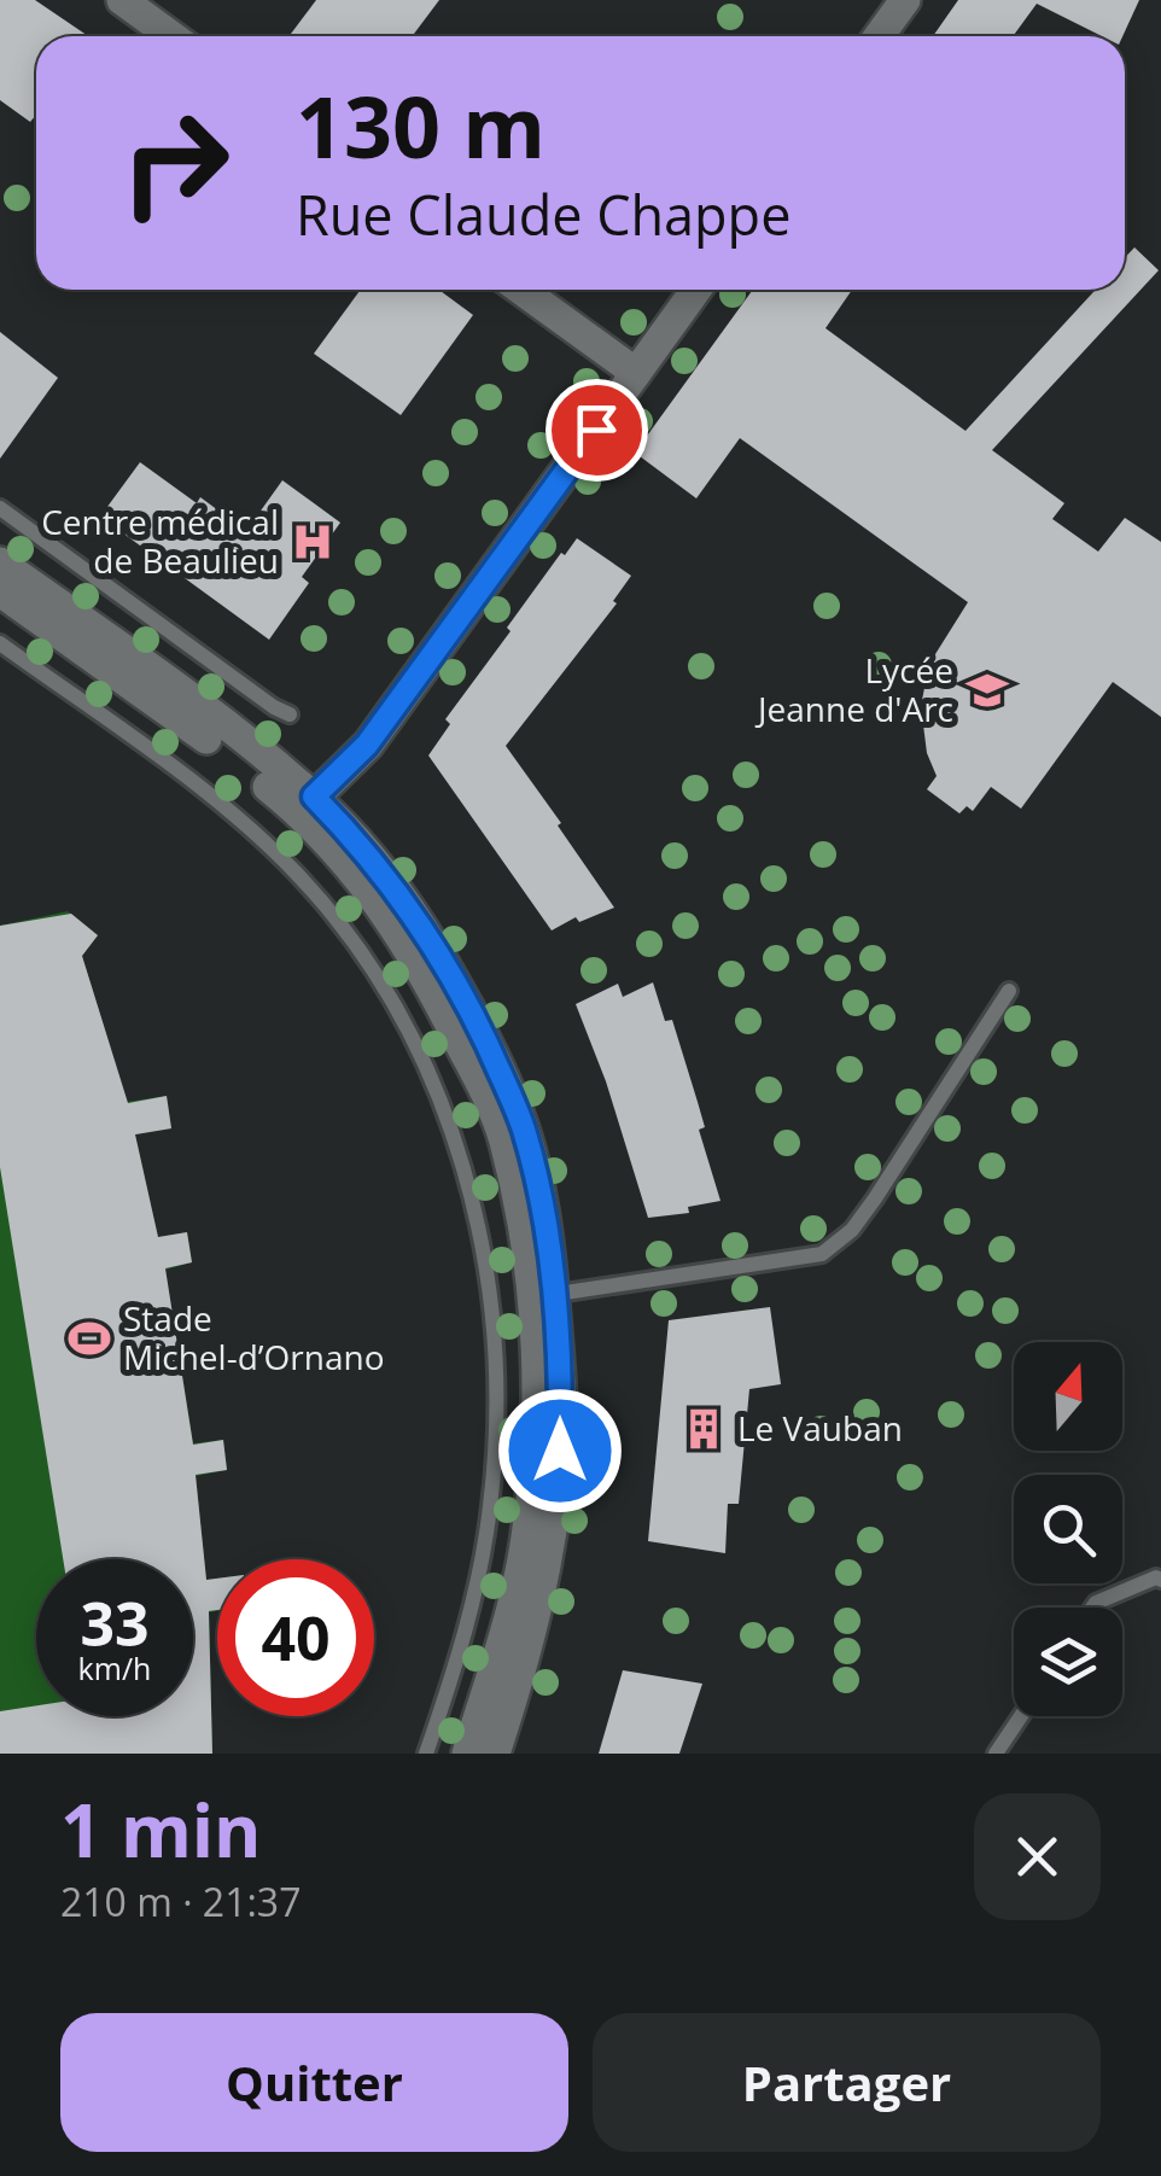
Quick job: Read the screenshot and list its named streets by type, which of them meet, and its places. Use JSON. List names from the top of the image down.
{
  "places": {
    "hospital": ["Centre médical de Beaulieu"],
    "school or university": ["Lycée Jeanne d'Arc"],
    "sports": ["Stade Michel-d’Ornano"],
    "building": ["Le Vauban"]
  },
  "north": "top",
  "page": {
    "turn": ["130 m", "Rue Claude Chappe"],
    "speed": "33 km/h",
    "limit": "40",
    "heading": ["1 min", "210 m · 21:37"],
    "buttons": ["Quitter", "Partager"]
  }
}
